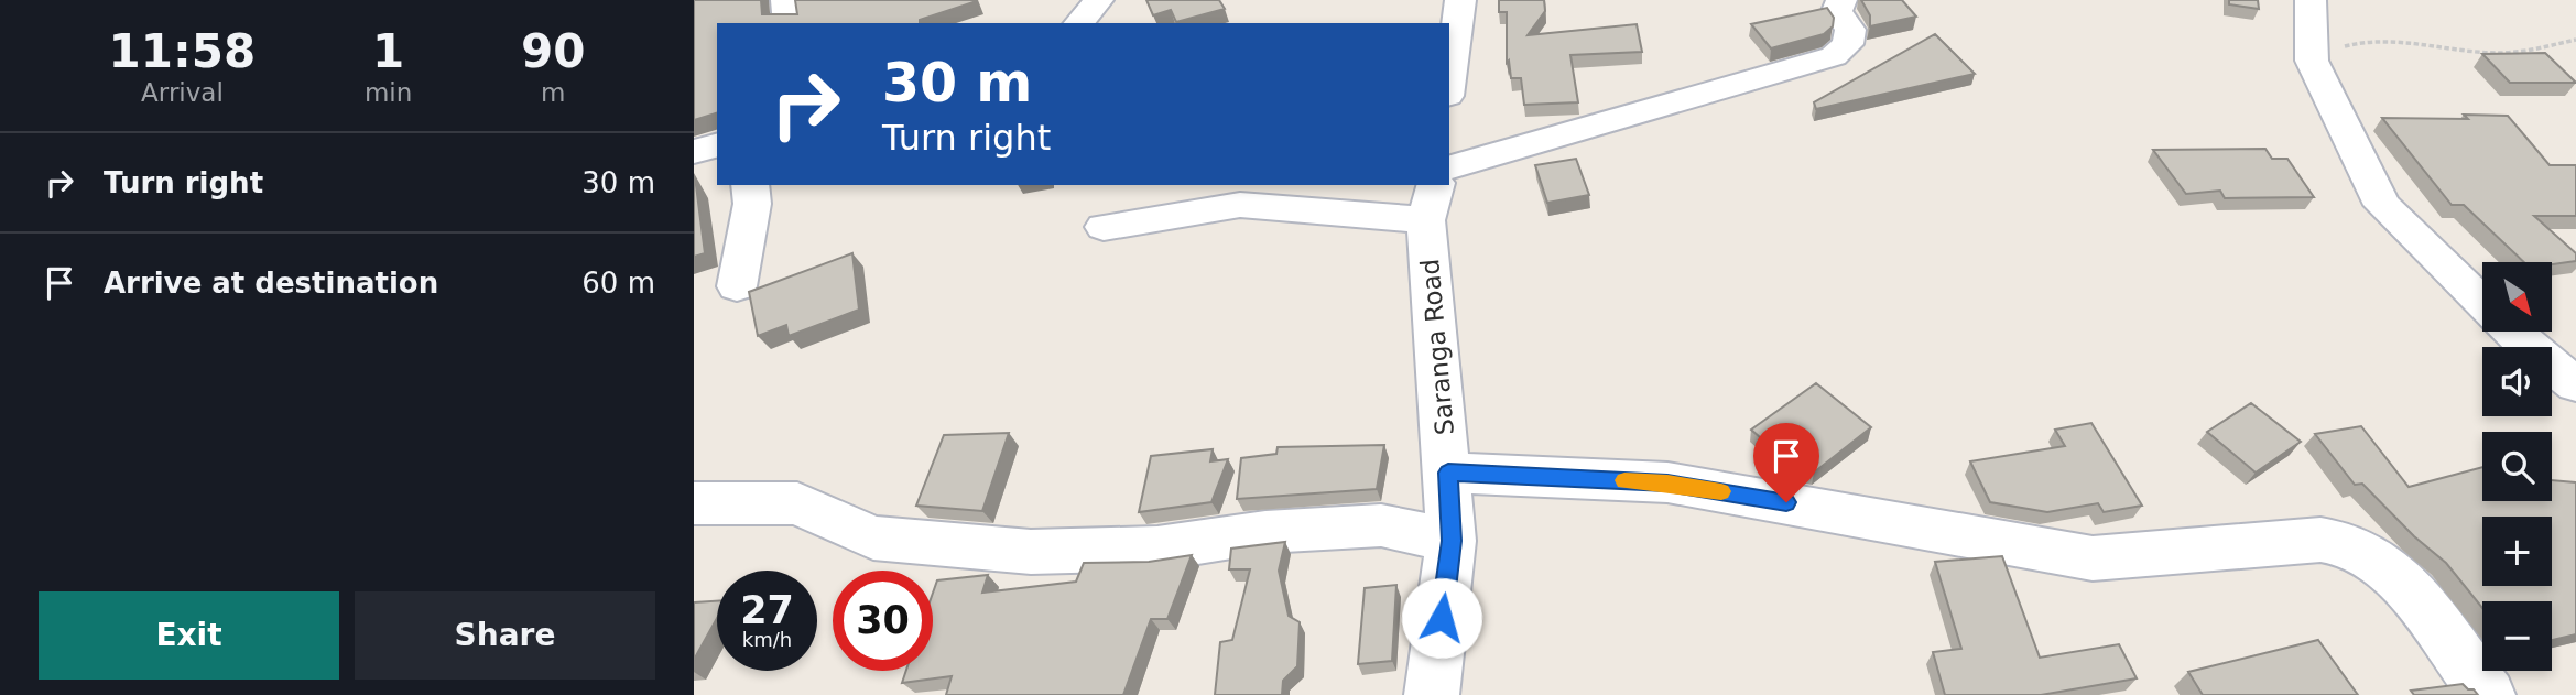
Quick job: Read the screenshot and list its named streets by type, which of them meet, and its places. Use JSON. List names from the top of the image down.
{
  "streets": {
    "street": ["Saranga Road"]
  },
  "north": "bottom right",
  "page": {
    "eta": [
      "11:58",
      "Arrival",
      "1",
      "min",
      "90",
      "m"
    ],
    "turn": ["30 m", "Turn right"],
    "list": [
      {
        "name": "Turn right",
        "value": "30 m"
      },
      {
        "name": "Arrive at destination",
        "value": "60 m"
      }
    ],
    "map_buttons": ["+", "−"],
    "speed": "27 km/h",
    "limit": "30",
    "buttons": ["Exit", "Share"]
  }
}
